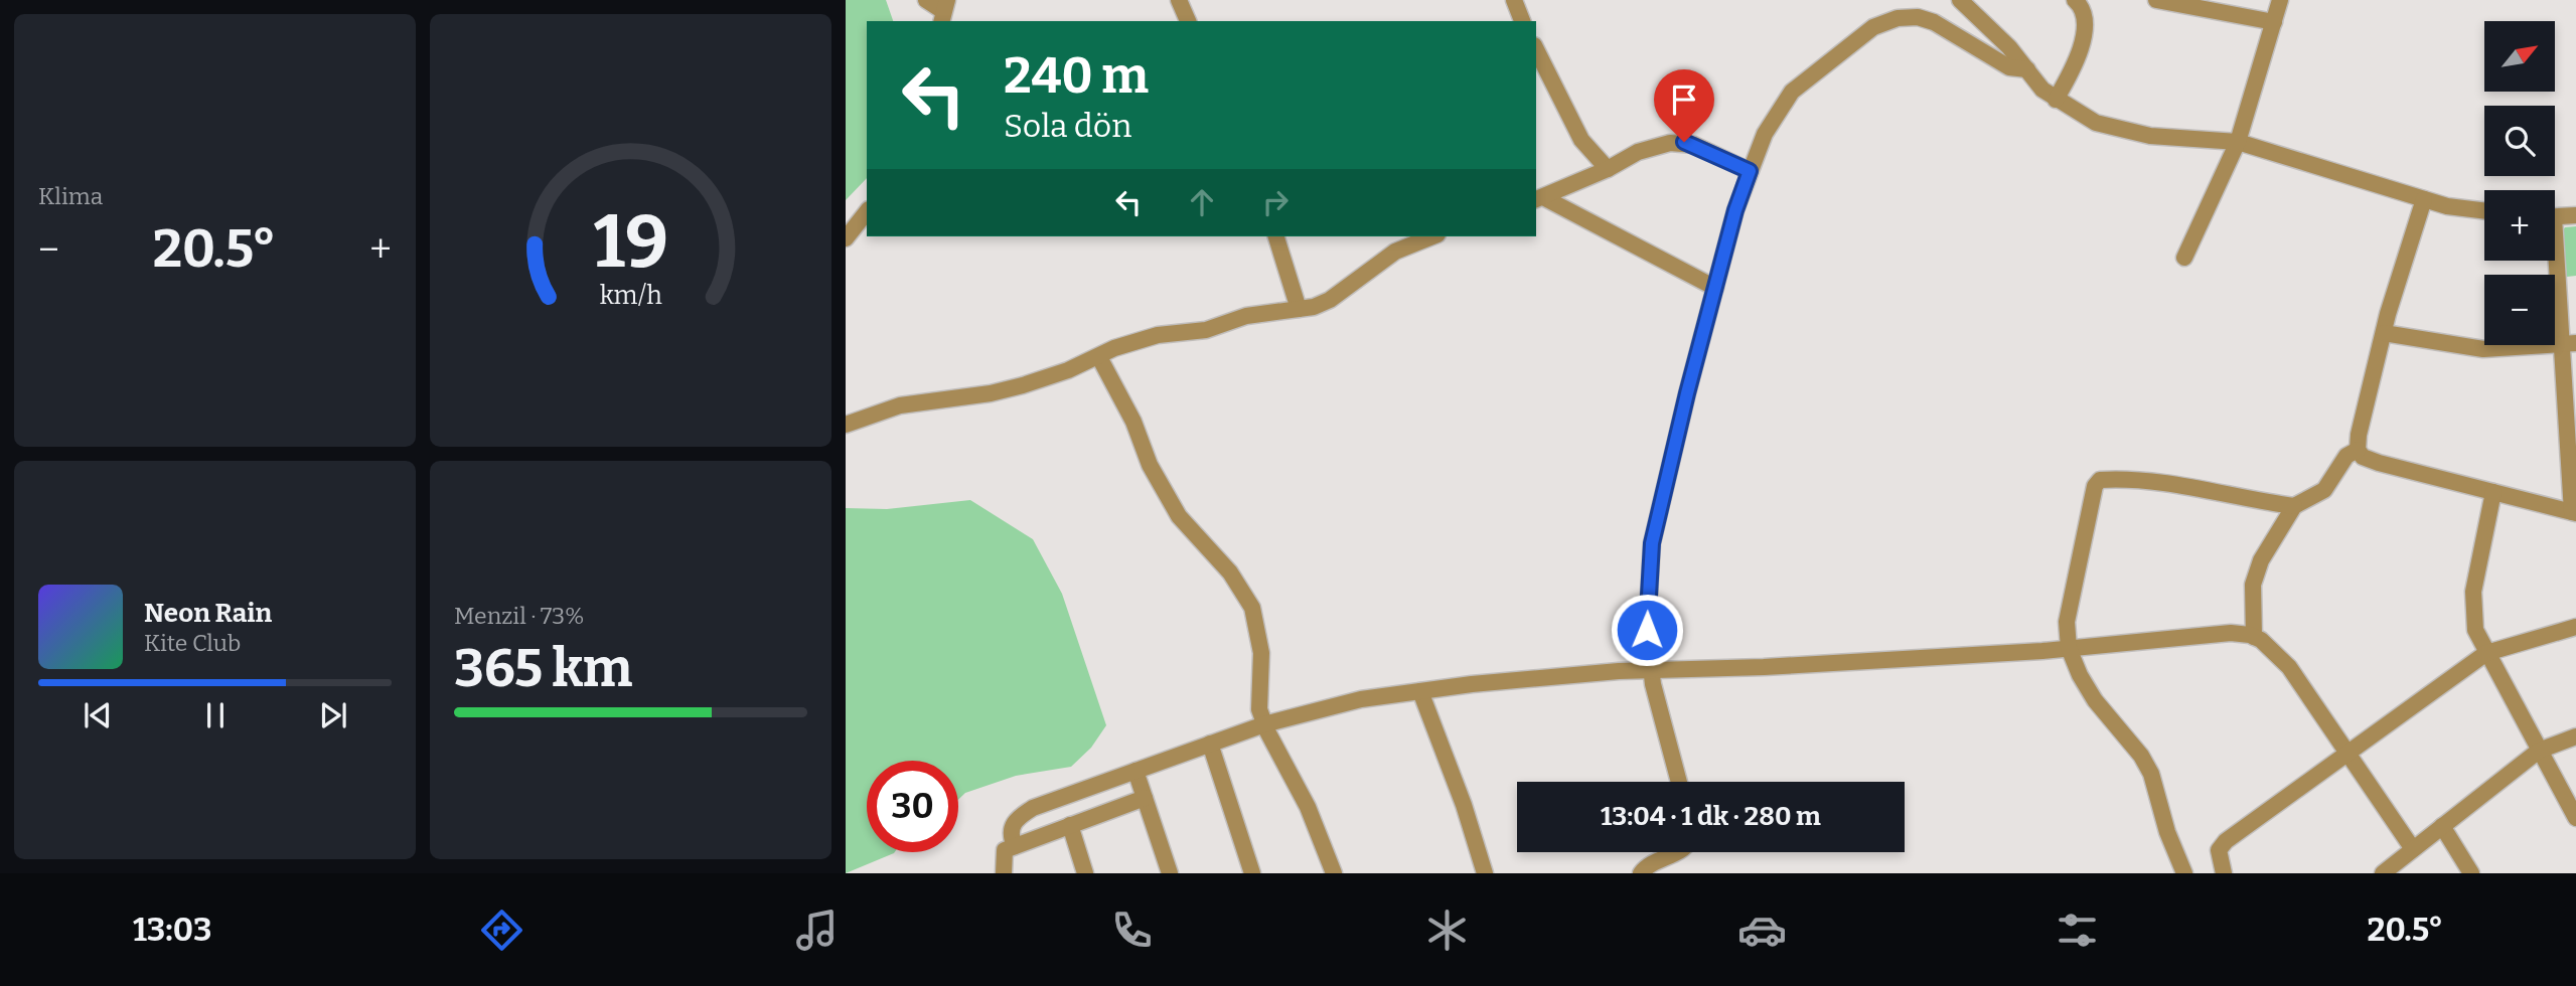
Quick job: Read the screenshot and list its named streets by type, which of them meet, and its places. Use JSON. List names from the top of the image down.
{
  "north": "top right",
  "page": {
    "tile": [
      "Klima",
      ["Menzil · 73%", "365 km"]
    ],
    "map_buttons": ["+", "−"],
    "turn": ["240 m", "Sola dön"],
    "heat": ["−", "20.5°", "+"],
    "song": ["Neon Rain", "Kite Club"],
    "limit": "30",
    "trip": "13:04 · 1 dk · 280 m",
    "tabs": ["13:03", "20.5°"],
    "gauge": ["19", "km/h"]
  }
}
